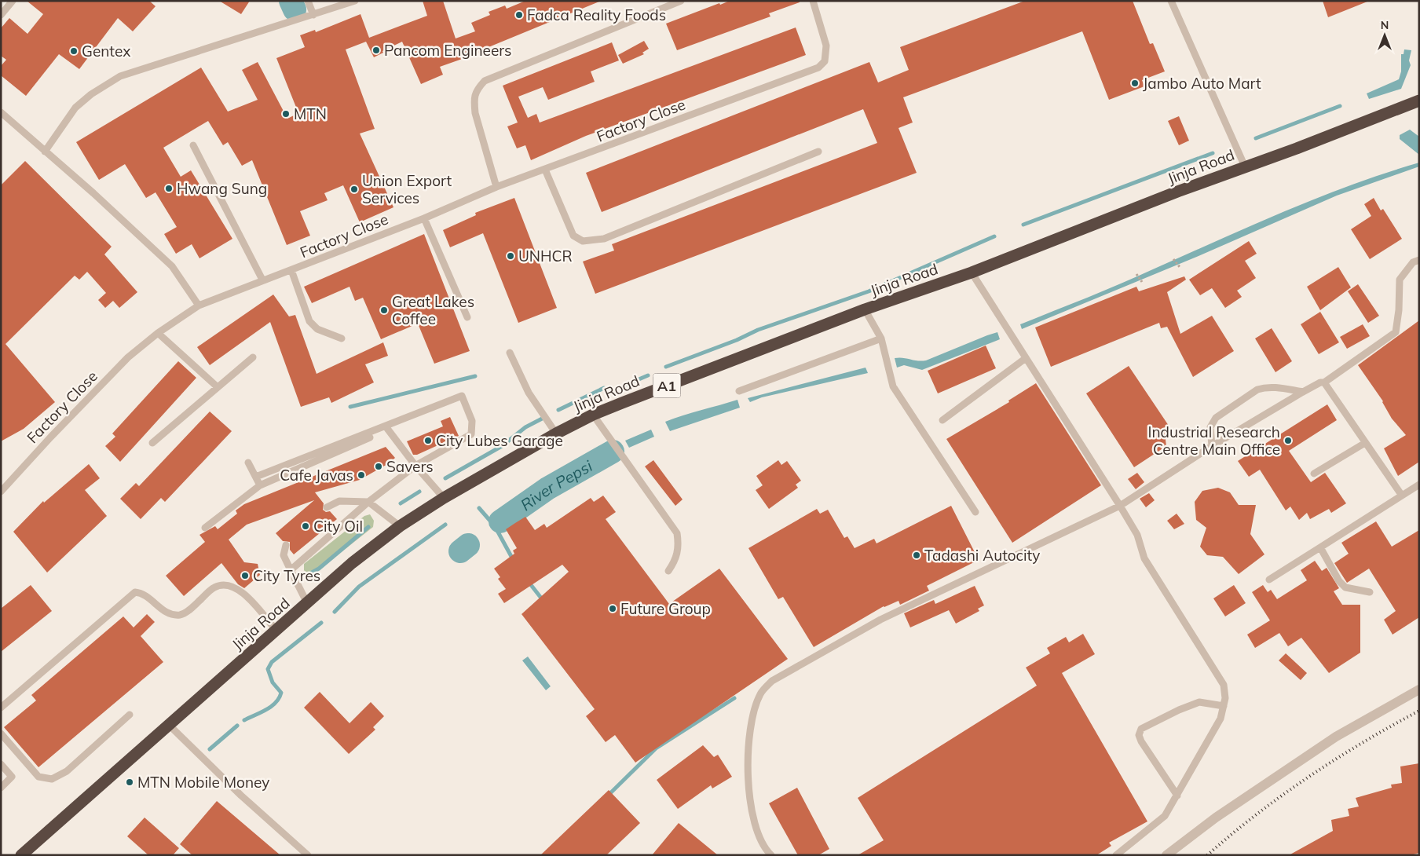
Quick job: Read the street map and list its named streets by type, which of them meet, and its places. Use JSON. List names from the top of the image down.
{
  "streets": {
    "highway": ["Jinja Road", "A1"],
    "lane": ["Factory Close"]
  },
  "water": ["River Pepsi"],
  "places": [
    "Fadca Reality Foods",
    "Pancom Engineers",
    "Gentex",
    "Jambo Auto Mart",
    "MTN",
    "Hwang Sung",
    "Union Export Services",
    "UNHCR",
    "Great Lakes Coffee",
    "City Lubes Garage",
    "Industrial Research Centre Main Office",
    "Savers",
    "Cafe Javas",
    "City Oil",
    "Tadashi Autocity",
    "City Tyres",
    "Future Group",
    "MTN Mobile Money"
  ],
  "north": "top"
}
